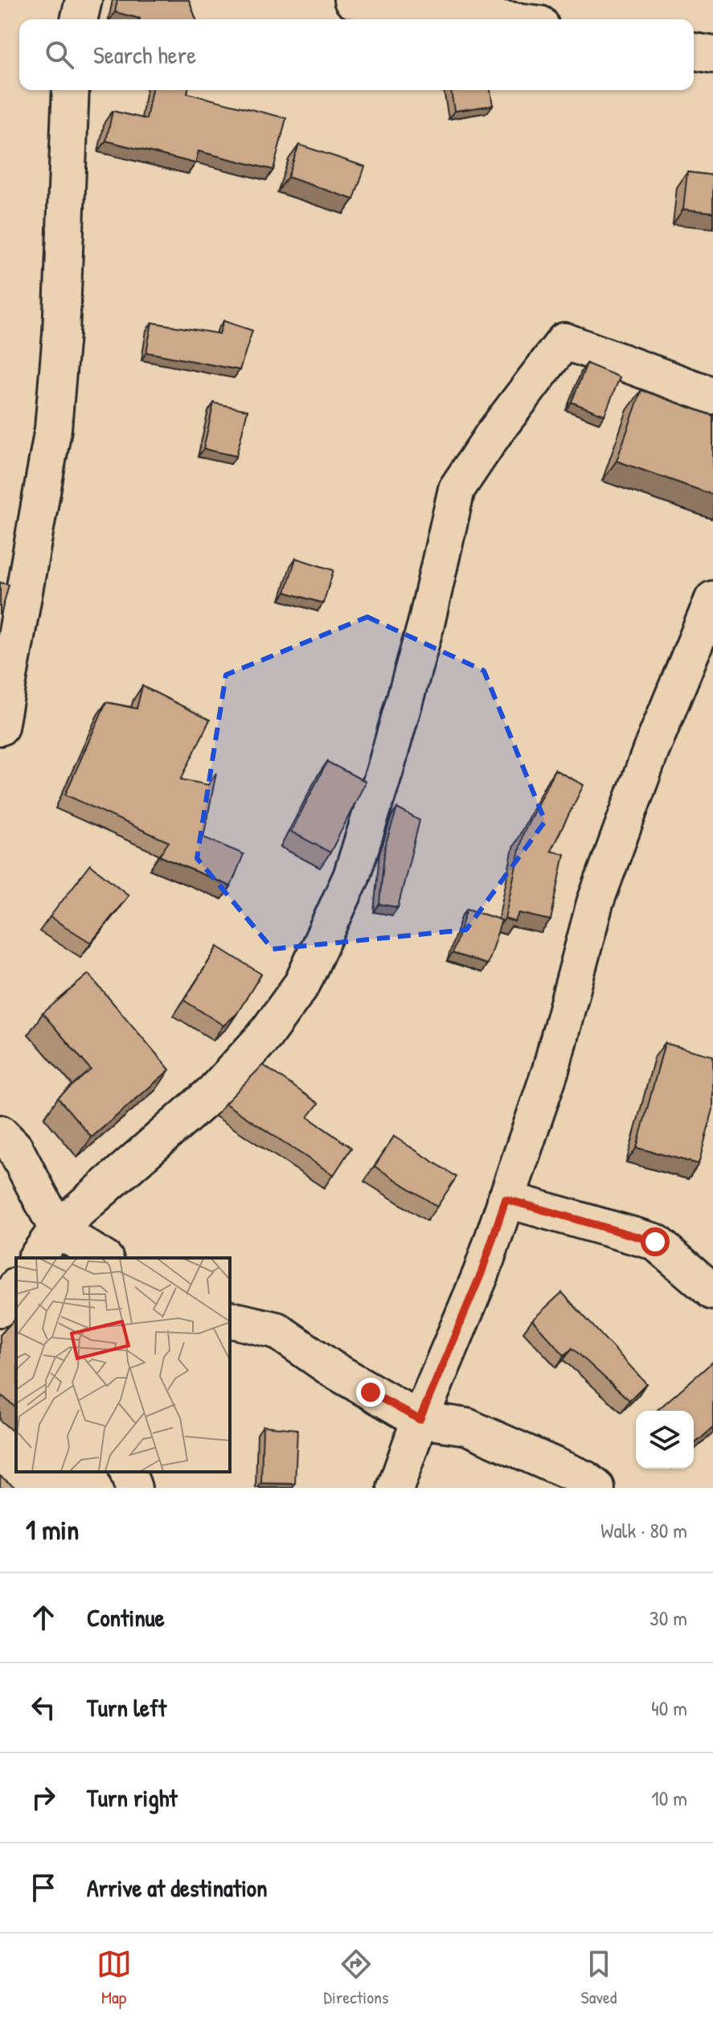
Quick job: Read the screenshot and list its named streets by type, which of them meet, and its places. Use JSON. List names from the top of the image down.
{
  "page": {
    "search": "Search here",
    "heading": ["1 min", "Walk · 80 m"],
    "list": [
      ["Continue", "30 m"],
      ["Turn left", "40 m"],
      ["Turn right", "10 m"],
      "Arrive at destination"
    ],
    "nav": ["Map", "Directions", "Saved"]
  }
}
